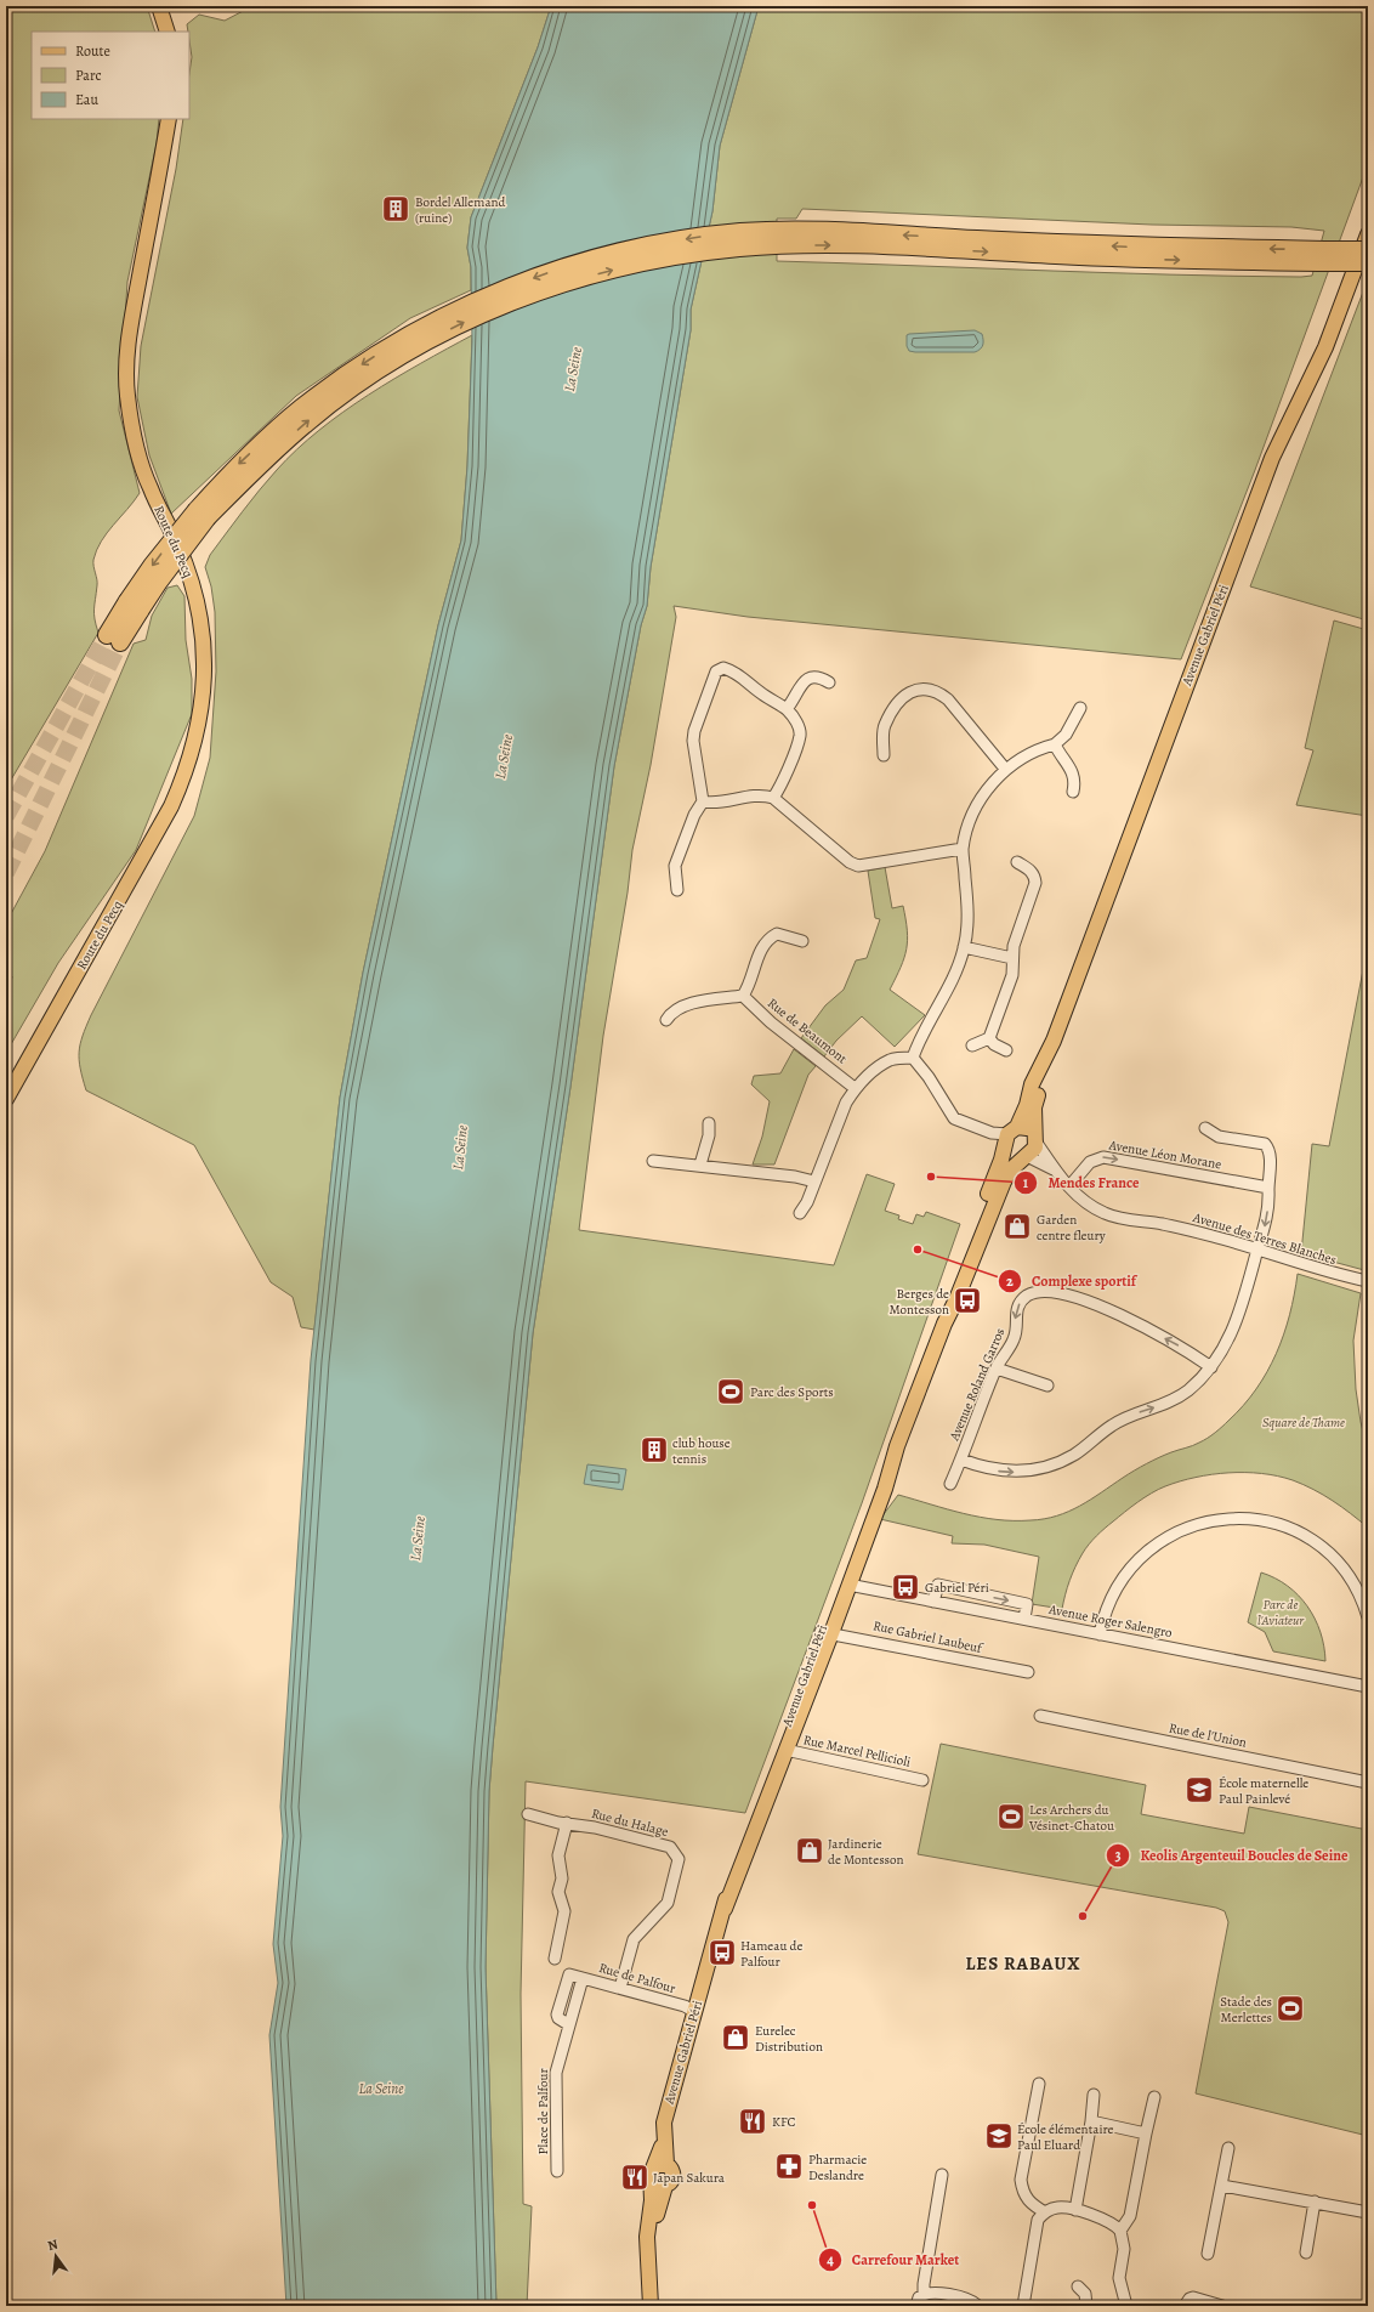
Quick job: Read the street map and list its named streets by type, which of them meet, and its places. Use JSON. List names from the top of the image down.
{
  "streets": {
    "main road": ["Route du Pecq", "Avenue Gabriel Péri"],
    "street": [
      "Rue de Beaumont",
      "Avenue Léon Morane",
      "Avenue des Terres Blanches",
      "Avenue Roland Garros",
      "Avenue Roger Salengro",
      "Rue Gabriel Laubeuf",
      "Rue de l'Union",
      "Rue Marcel Pellicioli",
      "Rue du Halage",
      "Rue de Palfour",
      "Place de Palfour"
    ]
  },
  "crossings": [
    ["Avenue Gabriel Péri", "Avenue des Terres Blanches"],
    ["Avenue Gabriel Péri", "Avenue Roger Salengro"],
    ["Avenue Gabriel Péri", "Rue Gabriel Laubeuf"],
    ["Avenue Gabriel Péri", "Rue Marcel Pellicioli"],
    ["Avenue Gabriel Péri", "Rue de Palfour"],
    ["Avenue Léon Morane", "Avenue des Terres Blanches"],
    ["Rue du Halage", "Rue de Palfour"],
    ["Rue de Palfour", "Place de Palfour"]
  ],
  "one_way": ["Avenue Léon Morane"],
  "districts": ["LES RABAUX"],
  "water": ["La Seine"],
  "parks": ["Square de Thame", "Parc de l'Aviateur"],
  "places": {
    "building": ["Bordel Allemand (ruine)", "club house tennis"],
    "other": [
      "Mendes France",
      "Complexe sportif",
      "Keolis Argenteuil Boucles de Seine",
      "Carrefour Market"
    ],
    "shop": ["Garden centre fleury", "Jardinerie de Montesson", "Eurelec Distribution"],
    "bus stop": ["Berges de Montesson", "Gabriel Péri", "Hameau de Palfour"],
    "sports": ["Parc des Sports", "Les Archers du Vésinet-Chatou", "Stade des Merlettes"],
    "school or university": ["École maternelle Paul Painlevé", "École élémentaire Paul Eluard"],
    "restaurant": ["KFC", "Japan Sakura"],
    "pharmacy": ["Pharmacie Deslandre"]
  },
  "legend": ["Route", "Parc", "Eau"],
  "north": "top"
}
